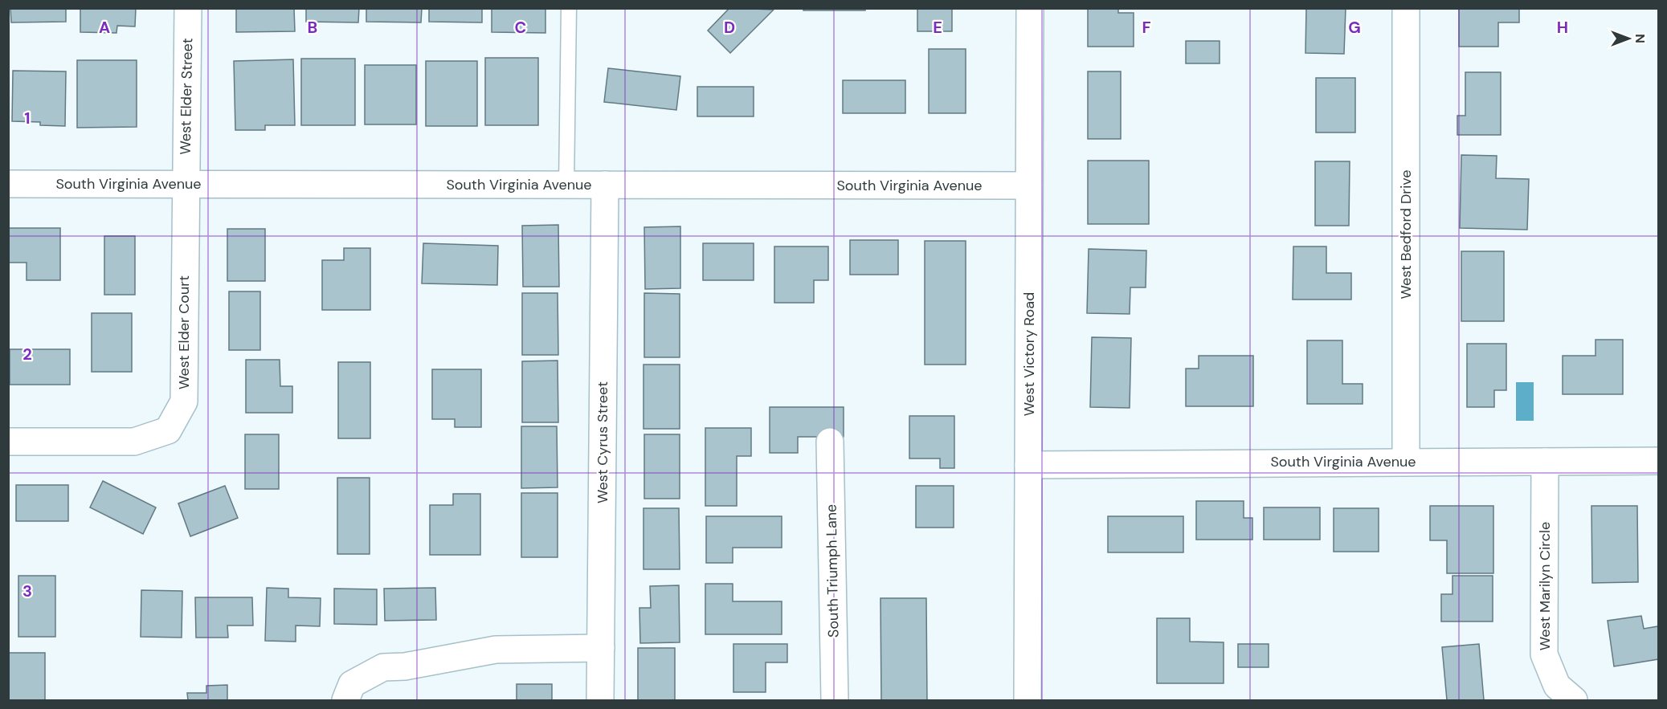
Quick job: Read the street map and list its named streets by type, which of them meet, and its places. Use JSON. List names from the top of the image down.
{
  "streets": {
    "street": [
      "West Elder Street",
      "South Virginia Avenue",
      "West Bedford Drive",
      "West Elder Court",
      "West Victory Road",
      "West Cyrus Street",
      "South Triumph Lane",
      "West Marilyn Circle"
    ]
  },
  "crossings": [
    ["West Elder Street", "South Virginia Avenue"],
    ["West Elder Street", "West Elder Court"],
    ["South Virginia Avenue", "West Bedford Drive"],
    ["South Virginia Avenue", "West Elder Court"],
    ["South Virginia Avenue", "West Victory Road"],
    ["South Virginia Avenue", "West Cyrus Street"],
    ["South Virginia Avenue", "West Marilyn Circle"]
  ],
  "north": "right",
  "grid": {
    "columns": [
      "A",
      "B",
      "C",
      "D",
      "E",
      "F",
      "G",
      "H"
    ],
    "rows": ["1", "2", "3"]
  }
}
